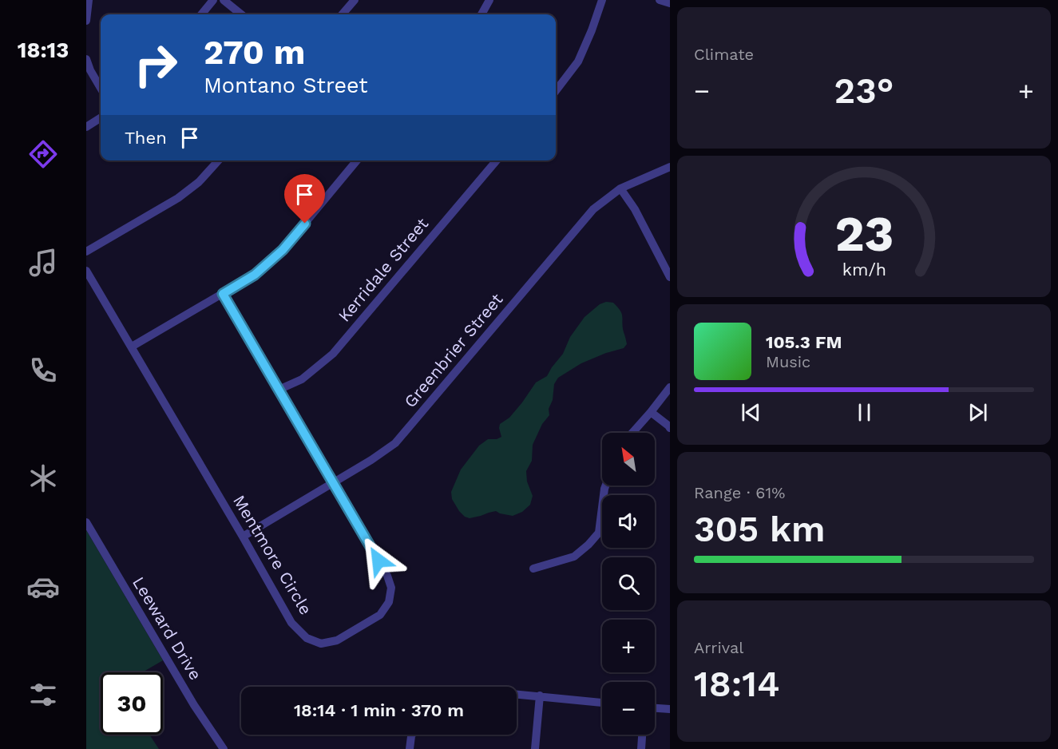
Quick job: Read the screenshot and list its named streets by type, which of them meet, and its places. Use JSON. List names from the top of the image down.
{
  "streets": {
    "street": [
      "Kerridale Street",
      "Greenbrier Street",
      "Mentmore Circle",
      "Leeward Drive"
    ]
  },
  "crossings": [
    ["Kerridale Street", "Mentmore Circle"],
    ["Greenbrier Street", "Mentmore Circle"]
  ],
  "north": "top left",
  "page": {
    "tabs": "18:13",
    "tile": [
      "Climate",
      ["Range · 61%", "305 km"],
      ["Arrival", "18:14"]
    ],
    "turn": ["270 m", "Montano Street"],
    "heat": ["−", "23°", "+"],
    "then": "Then",
    "song": ["105.3 FM", "Music"],
    "map_buttons": ["+", "−"],
    "limit": "30",
    "trip": "18:14 · 1 min · 370 m",
    "gauge": ["23", "km/h"]
  }
}
